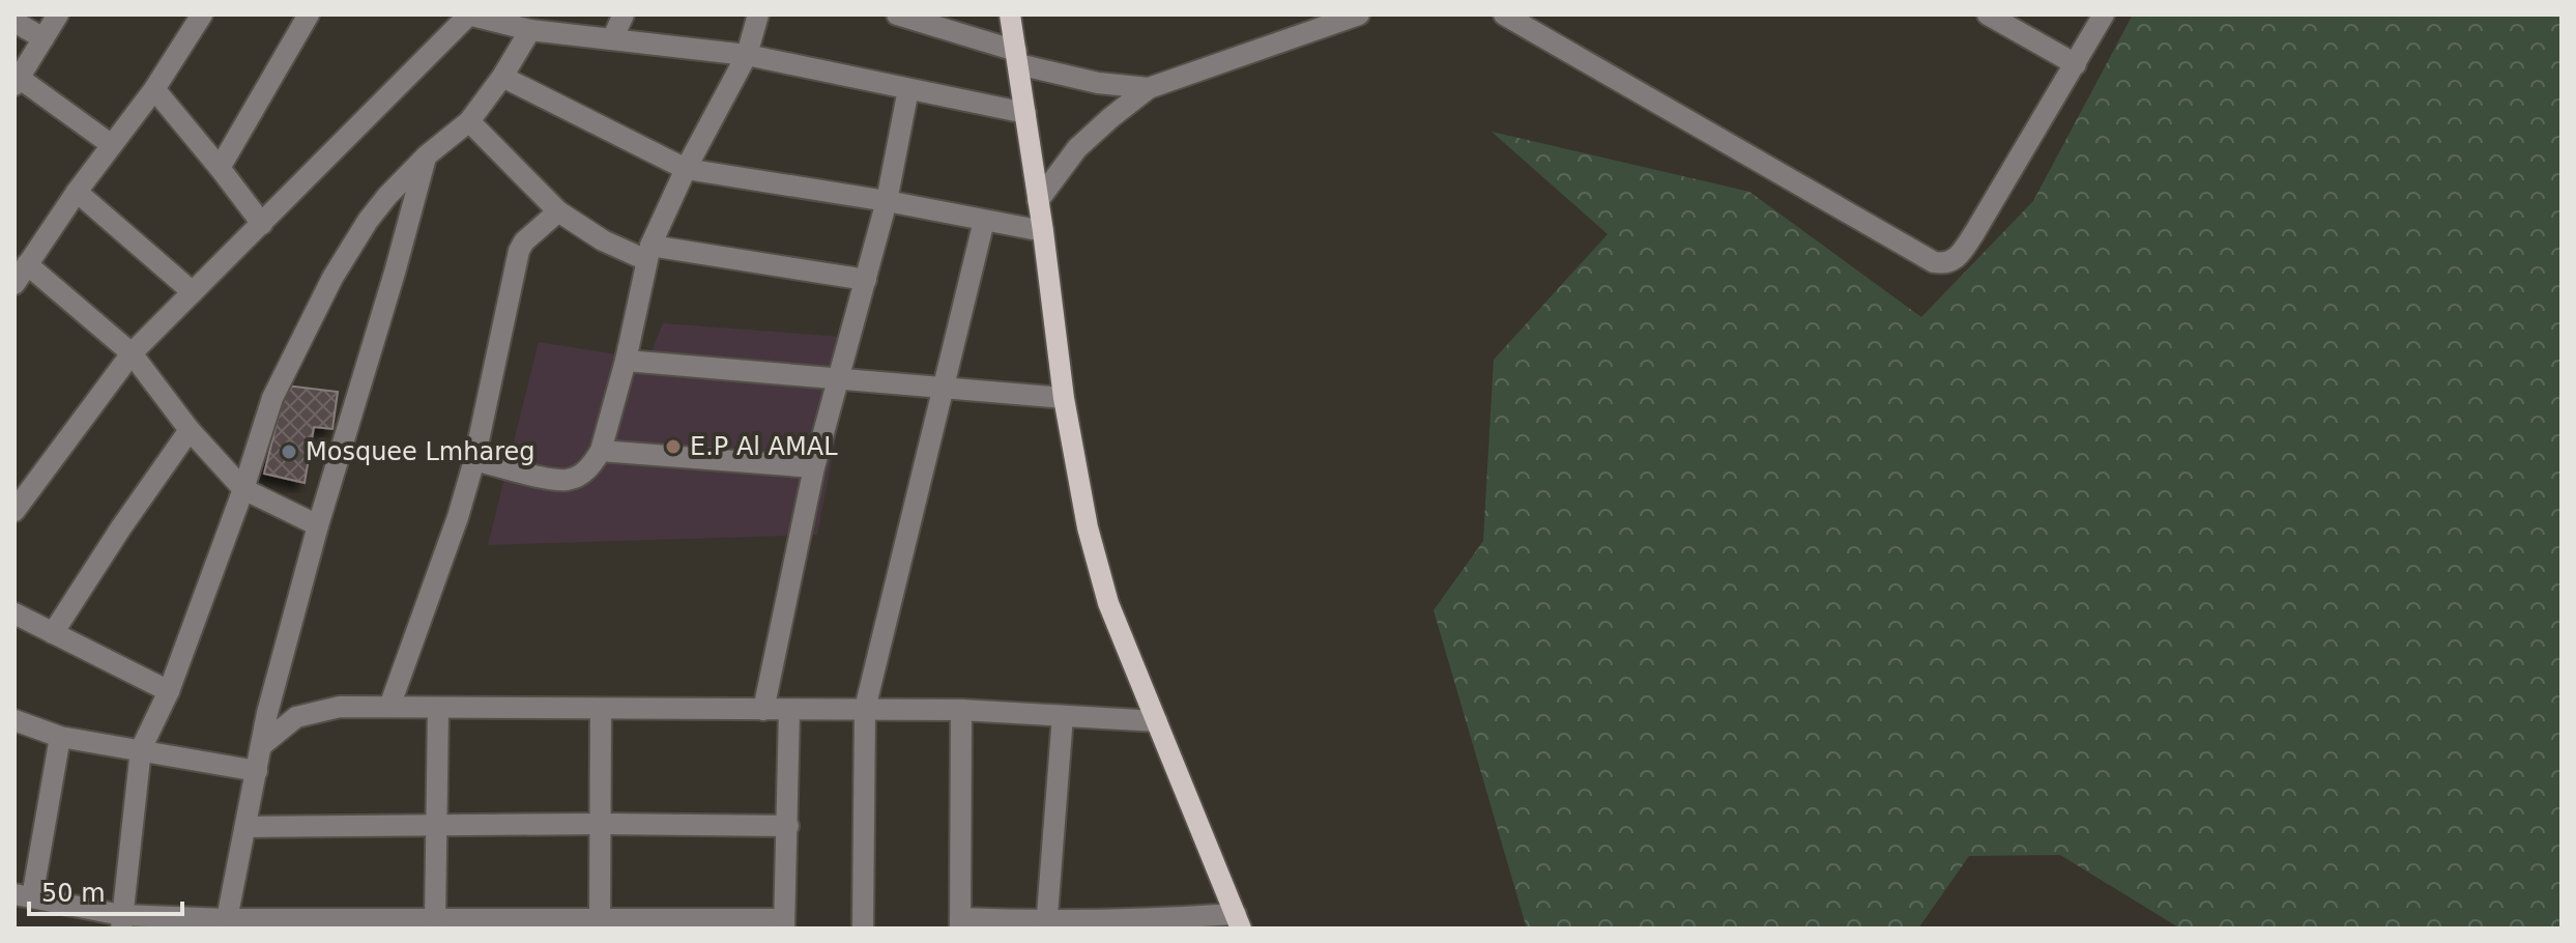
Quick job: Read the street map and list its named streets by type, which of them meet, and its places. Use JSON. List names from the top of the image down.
{
  "places": ["E.P Al AMAL", "Mosquee Lmhareg"],
  "scale_bar": "50 m"
}
